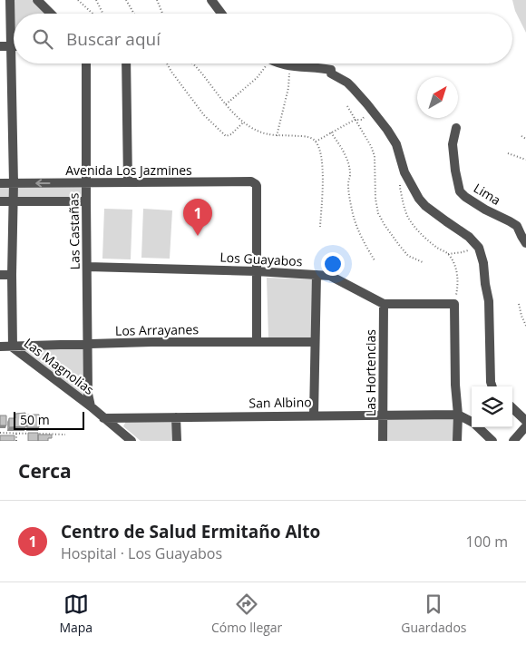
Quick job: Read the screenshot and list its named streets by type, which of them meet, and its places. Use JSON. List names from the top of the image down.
{
  "streets": {
    "street": [
      "Avenida Los Jazmines",
      "Lima",
      "Las Castañas",
      "Los Guayabos",
      "Los Arrayanes",
      "Las Magnolias",
      "Las Hortencias",
      "San Albino"
    ]
  },
  "crossings": [
    ["Avenida Los Jazmines", "Las Castañas"],
    ["Avenida Los Jazmines", "Los Guayabos"],
    ["Avenida Los Jazmines", "Las Magnolias"],
    ["Las Castañas", "Los Guayabos"],
    ["Las Castañas", "Los Arrayanes"],
    ["Las Castañas", "Las Magnolias"],
    ["Los Guayabos", "Las Hortencias"],
    ["Los Arrayanes", "Las Magnolias"],
    ["Las Magnolias", "San Albino"],
    ["Las Hortencias", "San Albino"]
  ],
  "scale_bar": "50 m",
  "north": "top right",
  "page": {
    "search": "Buscar aquí",
    "pins": "1",
    "scale": "50 m",
    "heading": "Cerca",
    "list": [
      {
        "mark": "1",
        "name": "Centro de Salud Ermitaño Alto",
        "note": "Hospital · Los Guayabos",
        "value": "100 m"
      }
    ],
    "nav": ["Mapa", "Cómo llegar", "Guardados"]
  }
}
